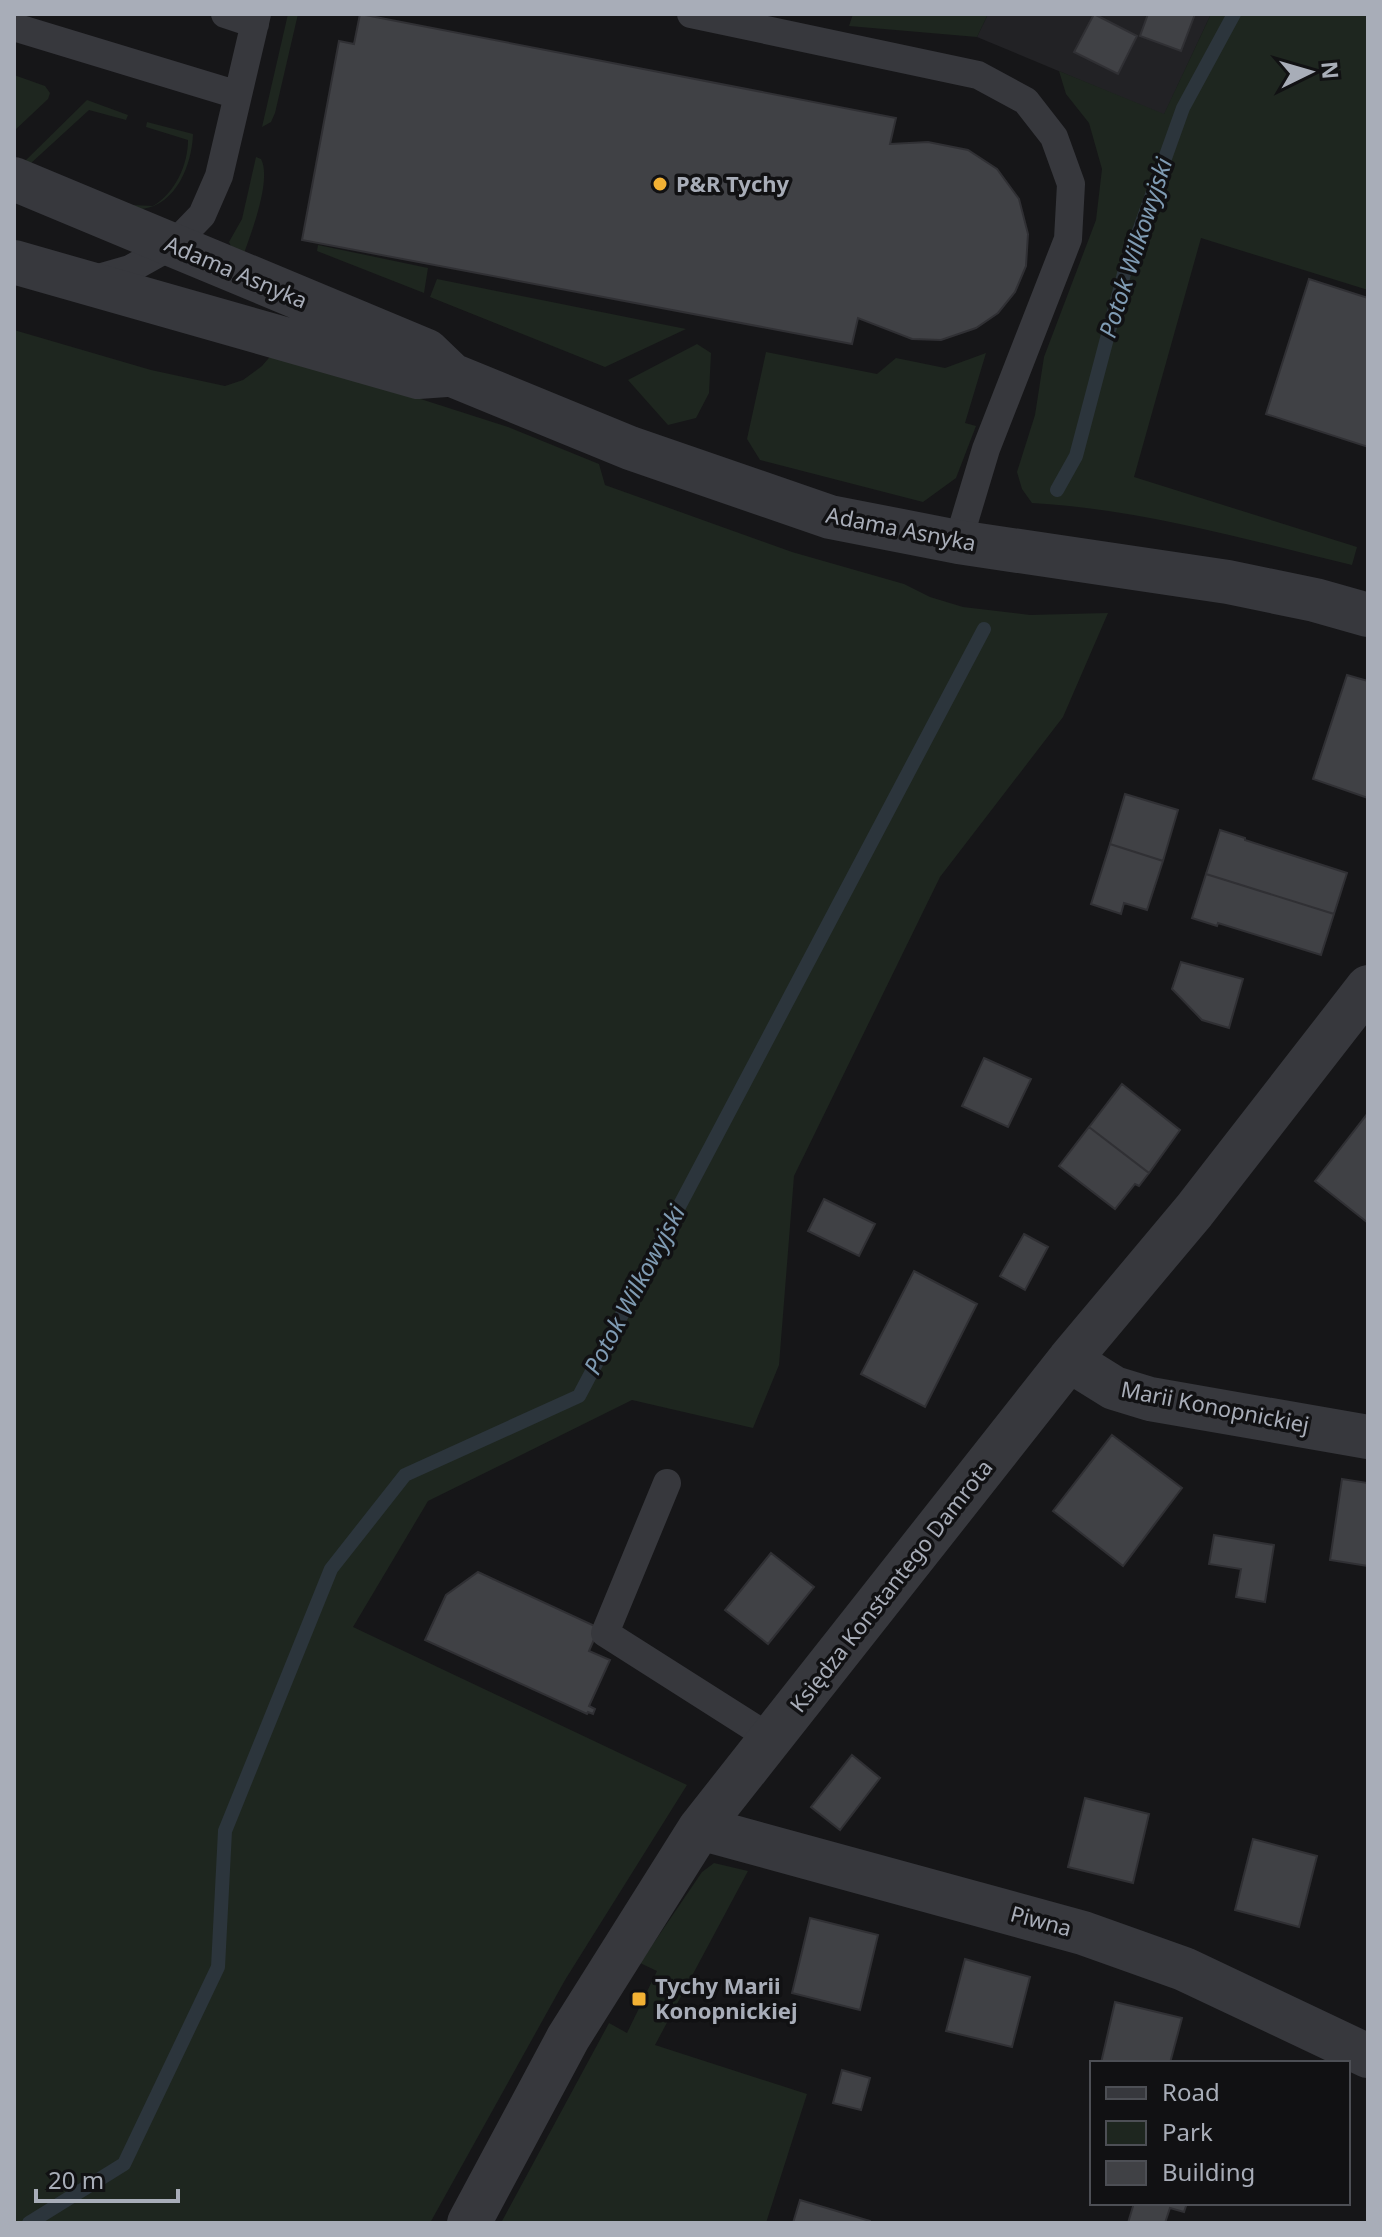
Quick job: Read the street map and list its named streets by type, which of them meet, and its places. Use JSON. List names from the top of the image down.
{
  "streets": {
    "street": [
      "Adama Asnyka",
      "Marii Konopnickiej",
      "Księdza Konstantego Damrota",
      "Piwna"
    ]
  },
  "crossings": [
    ["Marii Konopnickiej", "Księdza Konstantego Damrota"],
    ["Księdza Konstantego Damrota", "Piwna"]
  ],
  "water": ["Potok Wilkowyjski"],
  "places": {
    "other": ["P&R Tychy"],
    "transit": ["Tychy Marii Konopnickiej"]
  },
  "legend": ["Road", "Park", "Building"],
  "scale_bar": "20 m",
  "north": "right"
}
